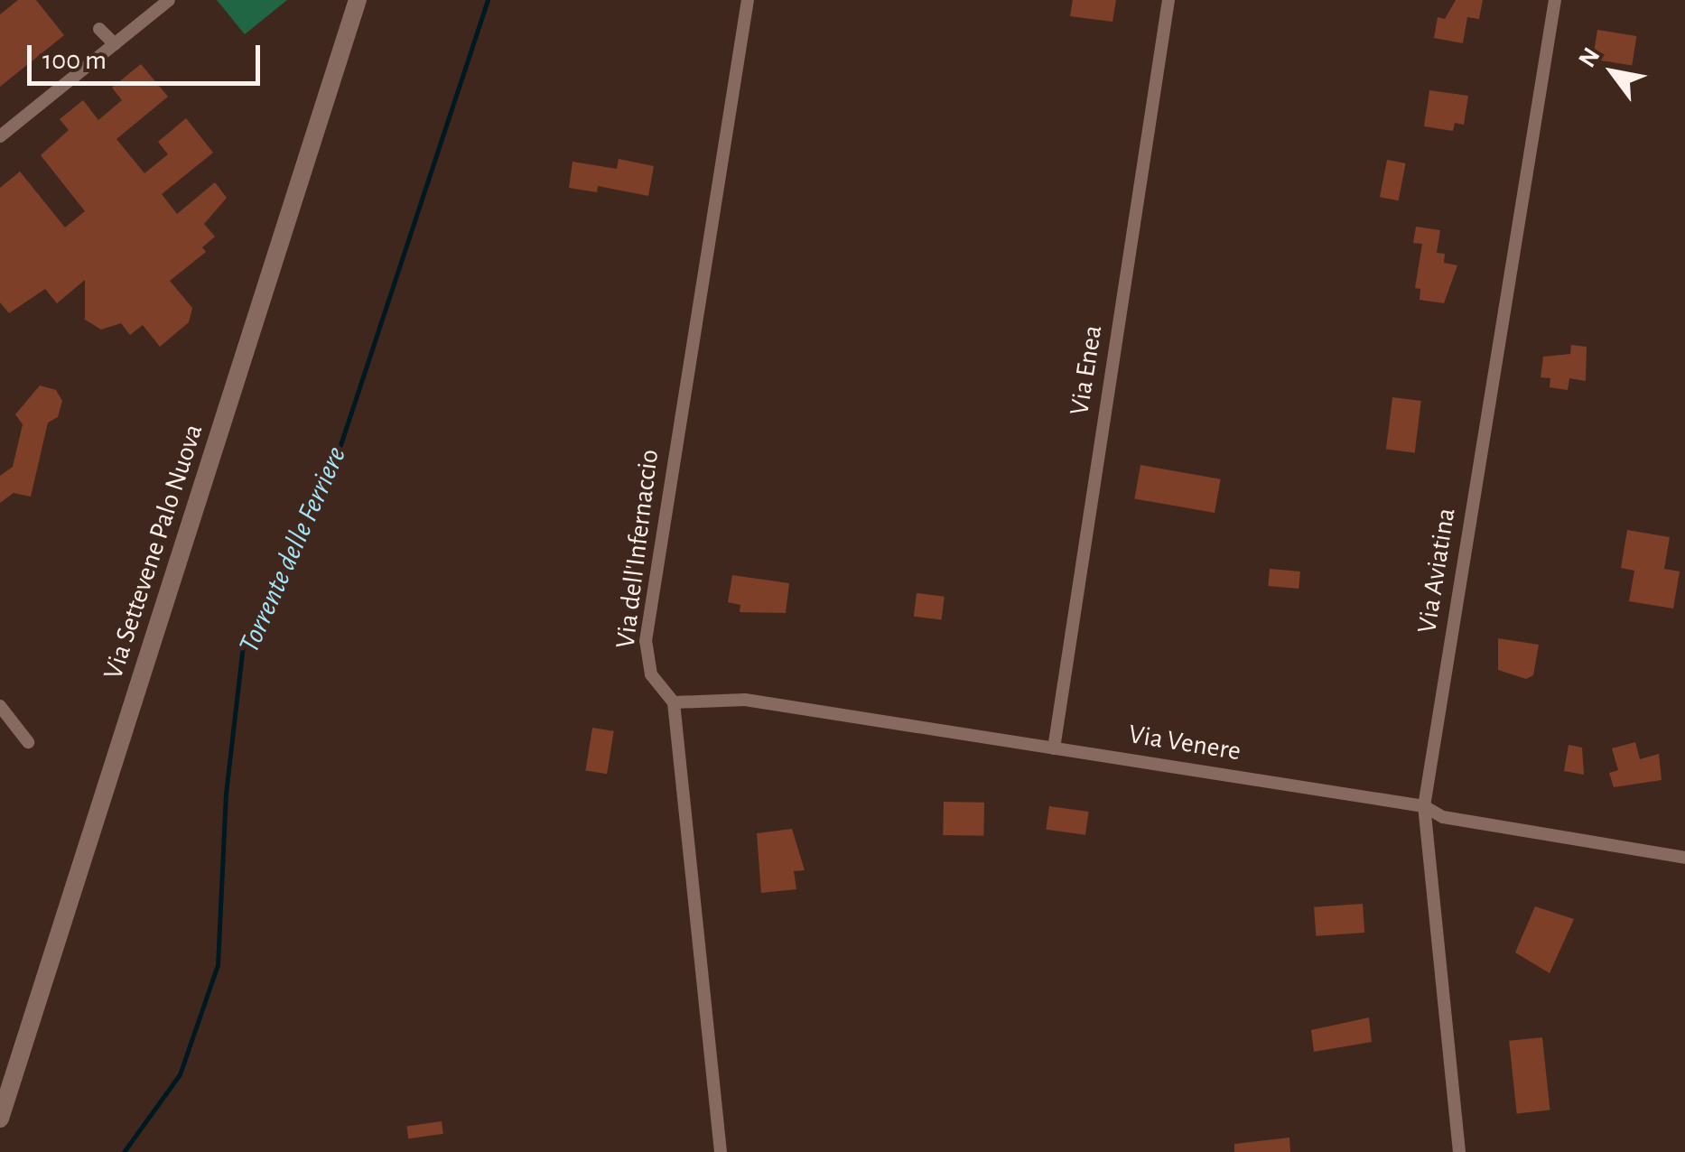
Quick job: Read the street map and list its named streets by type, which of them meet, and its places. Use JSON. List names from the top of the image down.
{
  "streets": {
    "main road": ["Via Settevene Palo Nuova"],
    "street": [
      "Via Enea",
      "Via dell'Infernaccio",
      "Via Aviatina",
      "Via Venere"
    ]
  },
  "crossings": [
    ["Via Enea", "Via Venere"],
    ["Via dell'Infernaccio", "Via Venere"],
    ["Via Aviatina", "Via Venere"]
  ],
  "water": ["Torrente delle Ferriere"],
  "scale_bar": "100 m",
  "north": "top left"
}
